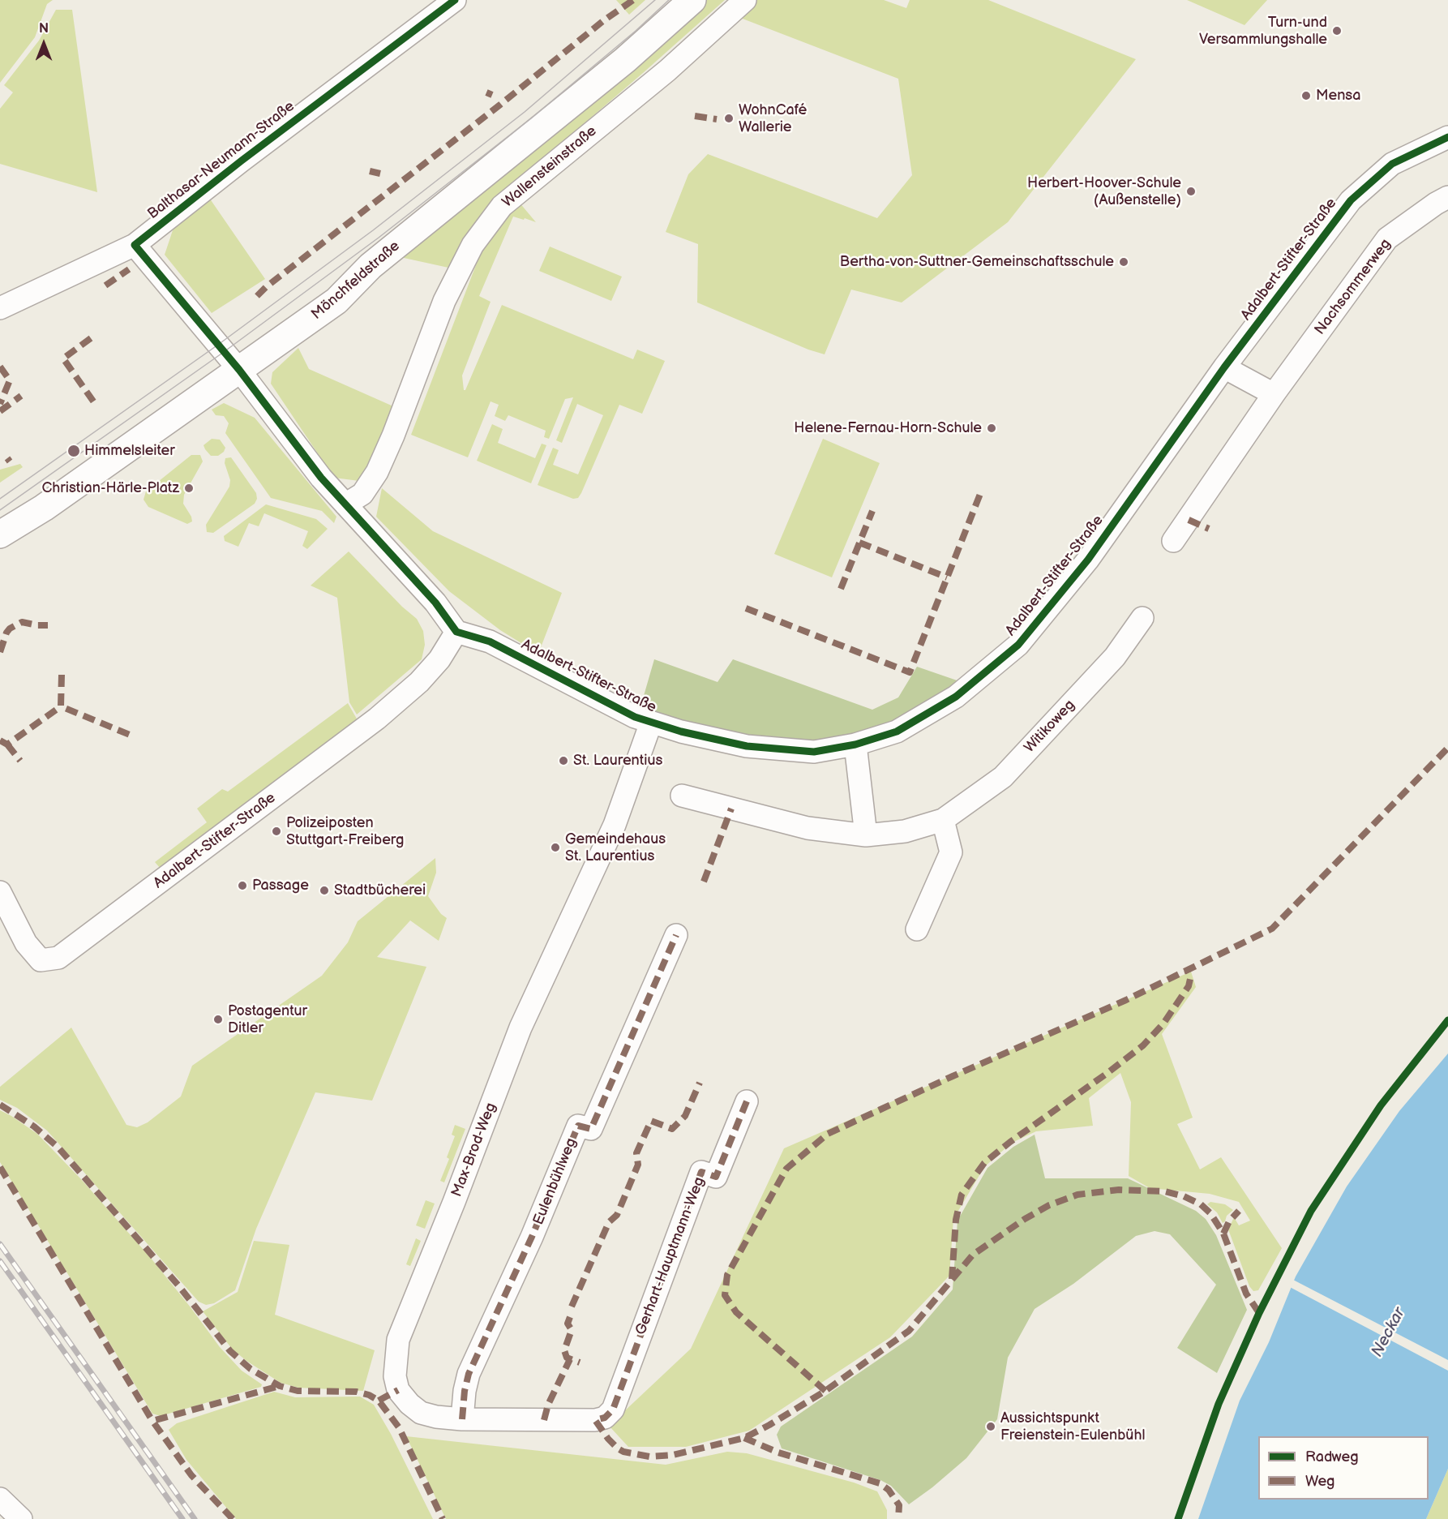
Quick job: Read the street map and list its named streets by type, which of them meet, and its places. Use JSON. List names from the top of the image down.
{
  "streets": {
    "main road": ["Mönchfeldstraße"],
    "street": [
      "Balthasar-Neumann-Straße",
      "Wallensteinstraße",
      "Adalbert-Stifter-Straße",
      "Nachsommerweg",
      "Witikoweg",
      "Max-Brod-Weg",
      "Eulenbühlweg",
      "Gerhart-Hauptmann-Weg"
    ]
  },
  "crossings": [
    ["Adalbert-Stifter-Straße", "Max-Brod-Weg"],
    ["Max-Brod-Weg", "Eulenbühlweg"],
    ["Max-Brod-Weg", "Gerhart-Hauptmann-Weg"]
  ],
  "water": ["Neckar"],
  "places": [
    "Turn-und Versammlungshalle",
    "Mensa",
    "WohnCafé Wallerie",
    "Herbert-Hoover-Schule (Außenstelle)",
    "Bertha-von-Suttner-Gemeinschaftsschule",
    "Helene-Fernau-Horn-Schule",
    "Himmelsleiter",
    "Christian-Härle-Platz",
    "St. Laurentius",
    "Polizeiposten Stuttgart-Freiberg",
    "Gemeindehaus St. Laurentius",
    "Passage",
    "Stadtbücherei",
    "Postagentur Ditler",
    "Aussichtspunkt Freienstein-Eulenbühl"
  ],
  "legend": ["Radweg", "Weg"],
  "north": "top"
}
